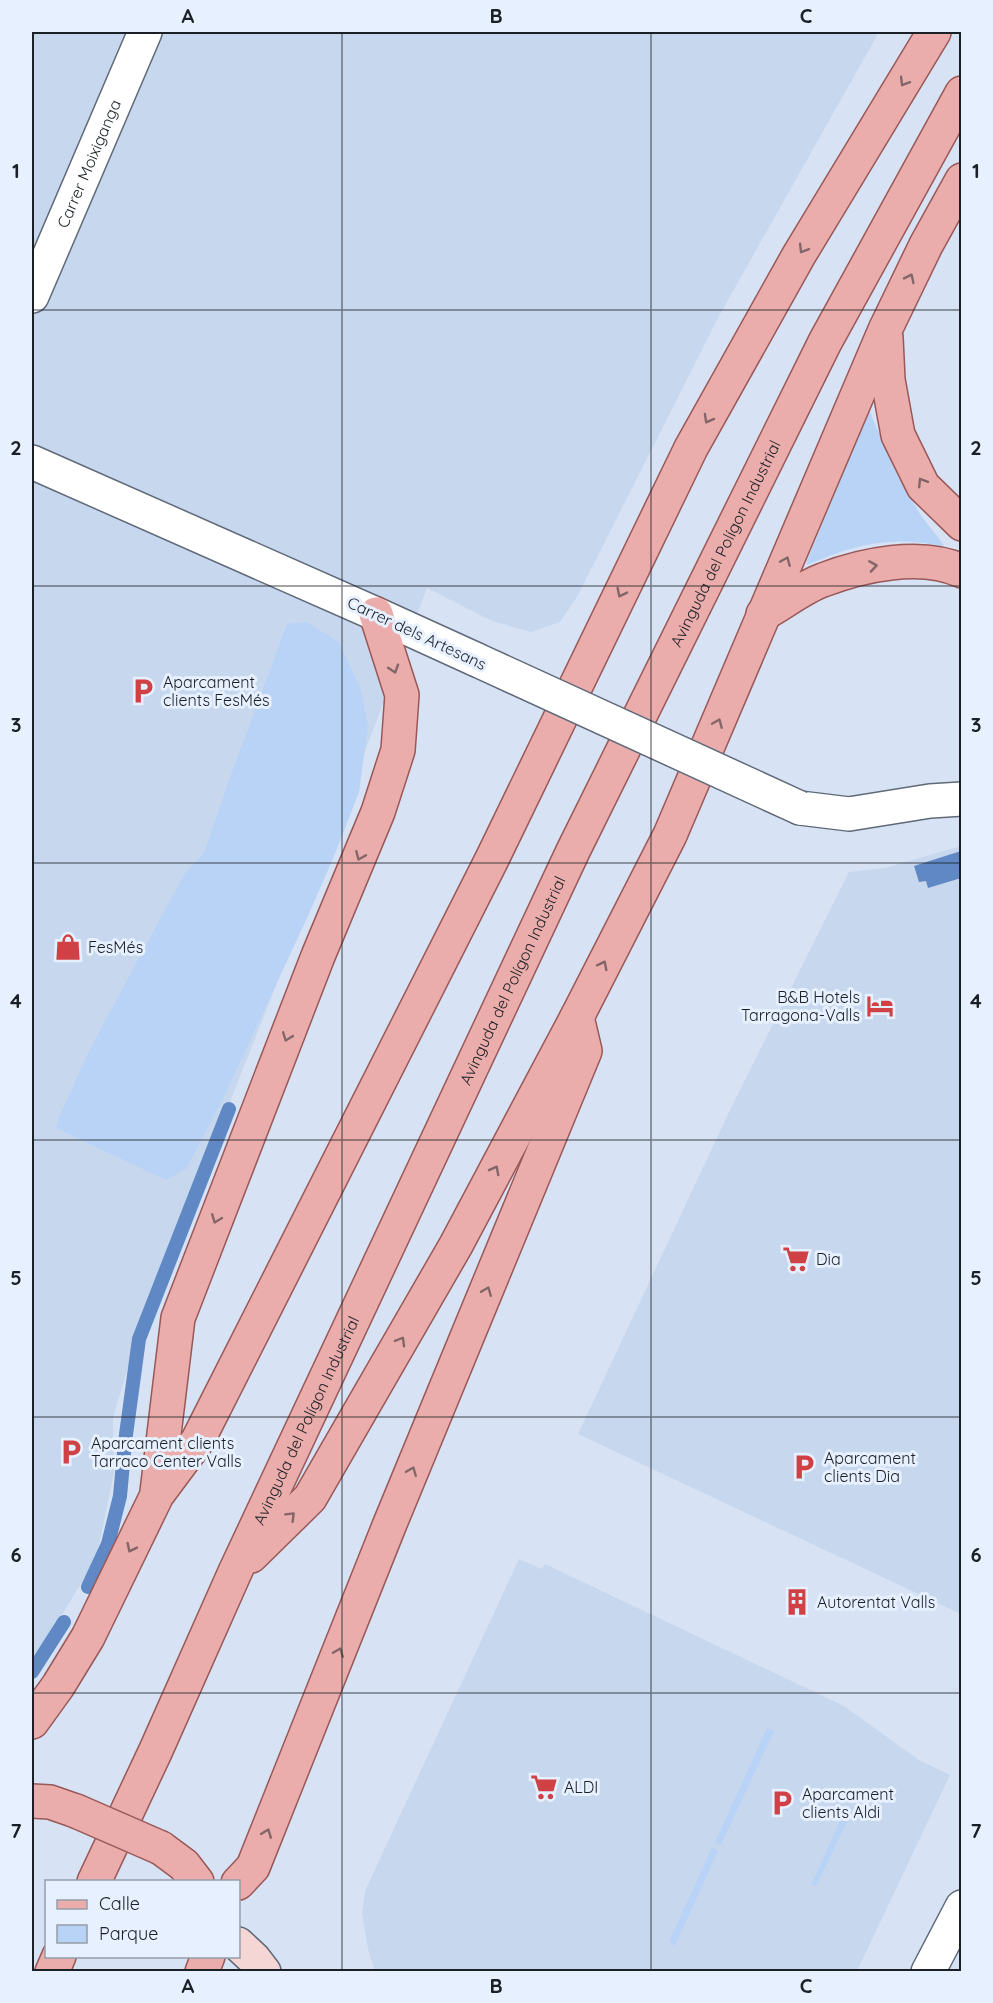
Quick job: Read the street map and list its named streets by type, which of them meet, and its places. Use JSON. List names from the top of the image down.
{
  "streets": {
    "main road": ["Avinguda del Polígon Industrial"],
    "street": ["Carrer Moixiganga", "Carrer dels Artesans"]
  },
  "places": {
    "parking": [
      "Aparcament clients FesMés",
      "Aparcament clients Tarraco Center Valls",
      "Aparcament clients Dia",
      "Aparcament clients Aldi"
    ],
    "shop": ["FesMés"],
    "hotel": ["B&B Hotels Tarragona-Valls"],
    "supermarket": ["Dia", "ALDI"],
    "building": ["Autorentat Valls"]
  },
  "legend": ["Calle", "Parque"],
  "grid": {
    "columns": ["A", "B", "C"],
    "rows": [
      "1",
      "2",
      "3",
      "4",
      "5",
      "6",
      "7"
    ]
  }
}
